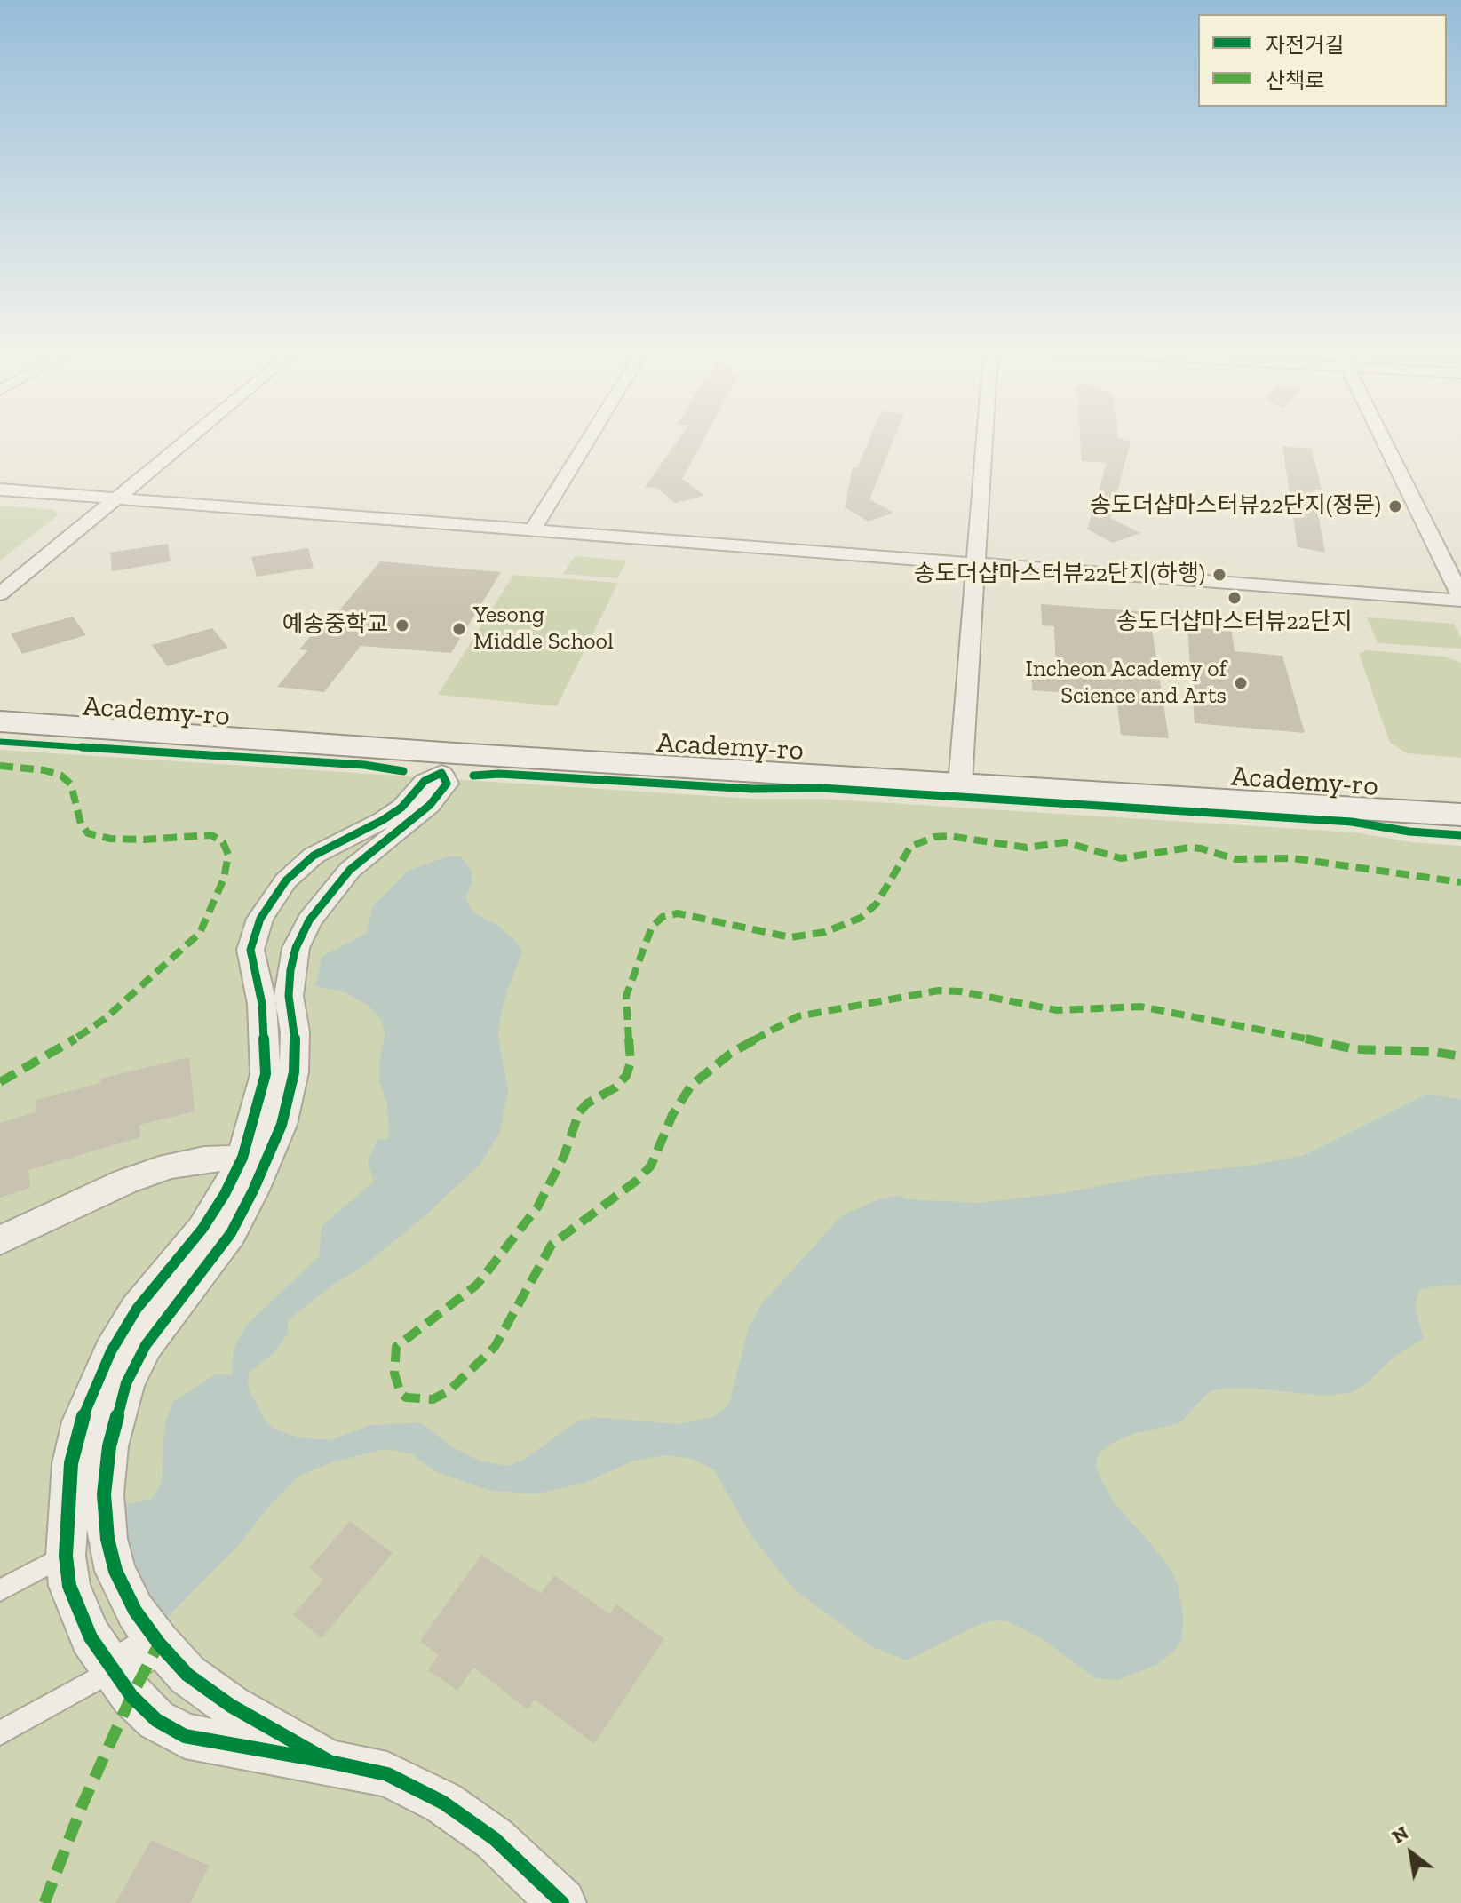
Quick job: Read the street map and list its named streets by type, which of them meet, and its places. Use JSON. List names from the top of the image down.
{
  "streets": {
    "main road": ["Academy-ro"]
  },
  "places": [
    "송도더샵마스터뷰22단지(정문)",
    "송도더샵마스터뷰22단지(하행)",
    "송도더샵마스터뷰22단지",
    "예송중학교",
    "Yesong Middle School",
    "Incheon Academy of Science and Arts"
  ],
  "legend": ["자전거길", "산책로"],
  "north": "top left"
}
